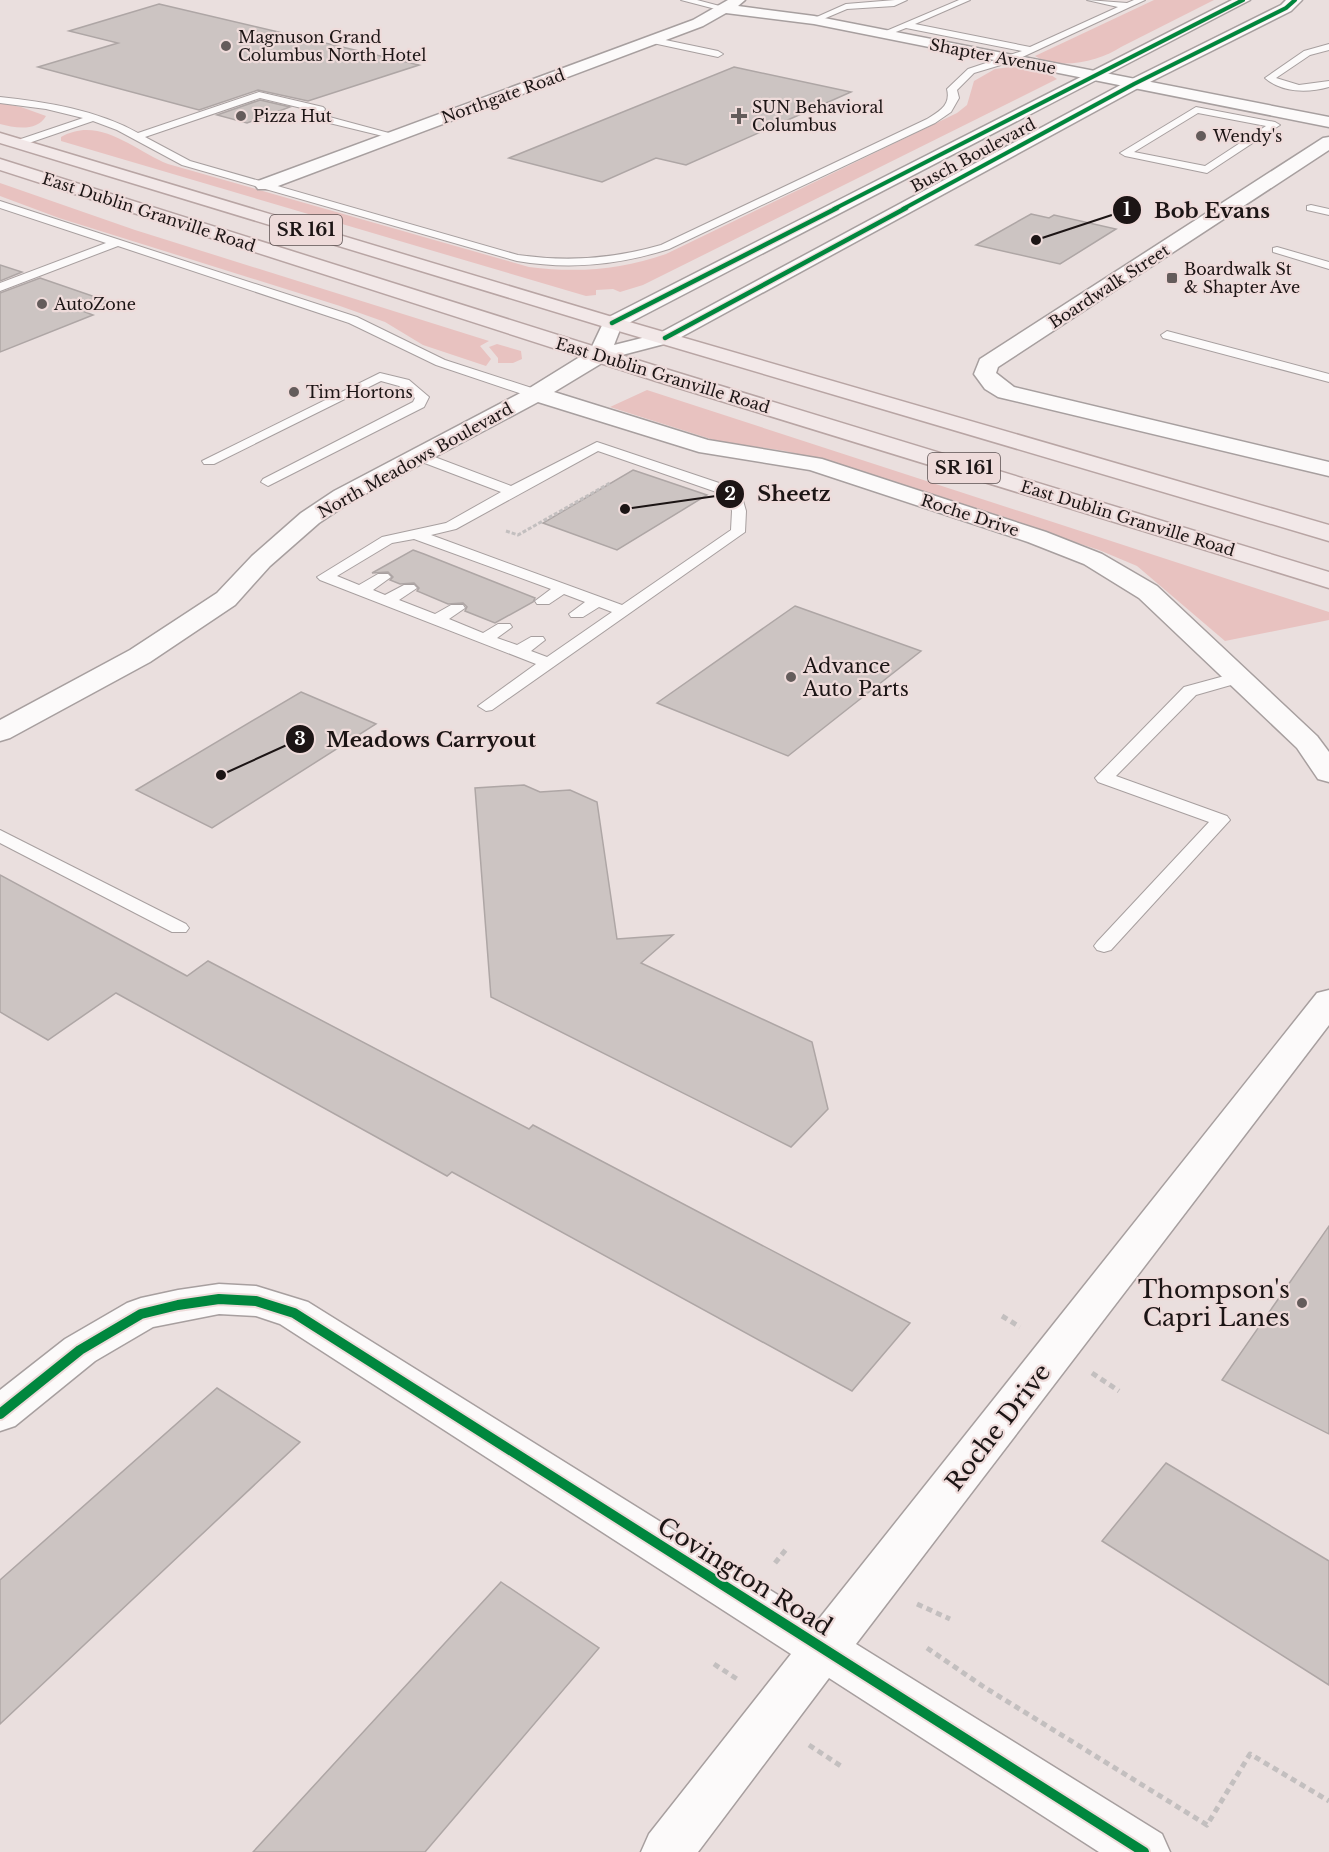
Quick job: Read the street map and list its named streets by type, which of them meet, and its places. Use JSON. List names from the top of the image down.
{
  "streets": {
    "main road": ["East Dublin Granville Road", "SR 161"],
    "street": [
      "Shapter Avenue",
      "Northgate Road",
      "Busch Boulevard",
      "Boardwalk Street",
      "North Meadows Boulevard",
      "Roche Drive",
      "Covington Road"
    ]
  },
  "crossings": [
    ["Shapter Avenue", "Northgate Road"],
    ["Shapter Avenue", "Busch Boulevard"],
    ["Busch Boulevard", "East Dublin Granville Road"],
    ["Busch Boulevard", "North Meadows Boulevard"],
    ["East Dublin Granville Road", "North Meadows Boulevard"],
    ["East Dublin Granville Road", "Roche Drive"],
    ["North Meadows Boulevard", "Roche Drive"],
    ["Roche Drive", "Covington Road"]
  ],
  "places": {
    "other": [
      "Magnuson Grand Columbus North Hotel",
      "Pizza Hut",
      "Wendy's",
      "Bob Evans",
      "AutoZone",
      "Tim Hortons",
      "Sheetz",
      "Advance Auto Parts",
      "Meadows Carryout",
      "Thompson's Capri Lanes"
    ],
    "health": ["SUN Behavioral Columbus"],
    "transit": ["Boardwalk St & Shapter Ave"]
  }
}
